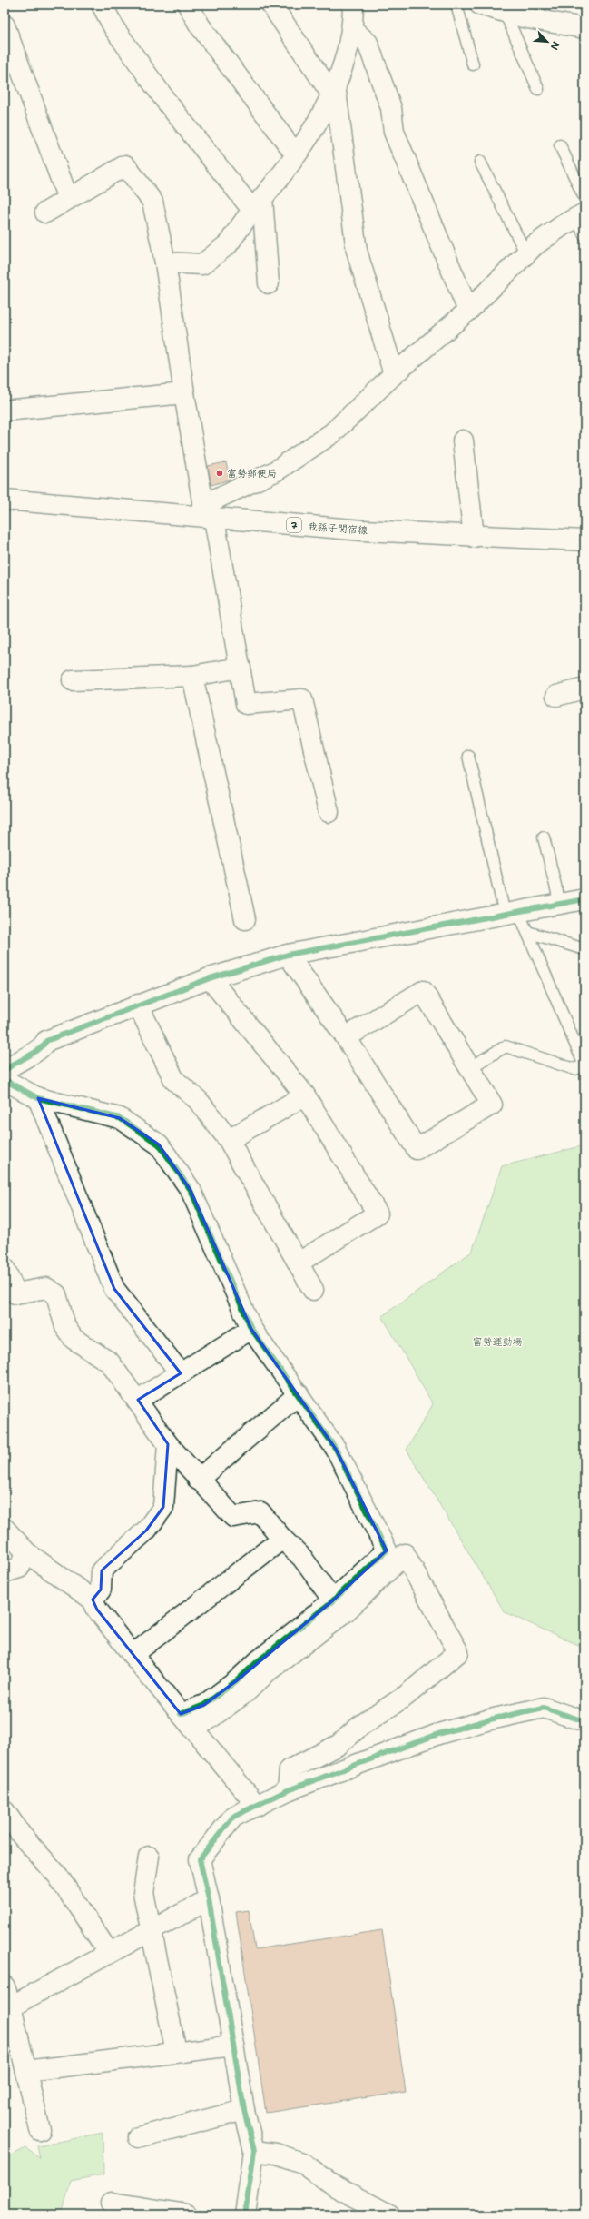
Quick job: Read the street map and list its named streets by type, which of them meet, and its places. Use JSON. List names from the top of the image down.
{
  "streets": {
    "street": ["7", "我孫子関宿線"]
  },
  "parks": ["富勢運動場"],
  "places": ["富勢郵便局"],
  "north": "bottom right"
}
